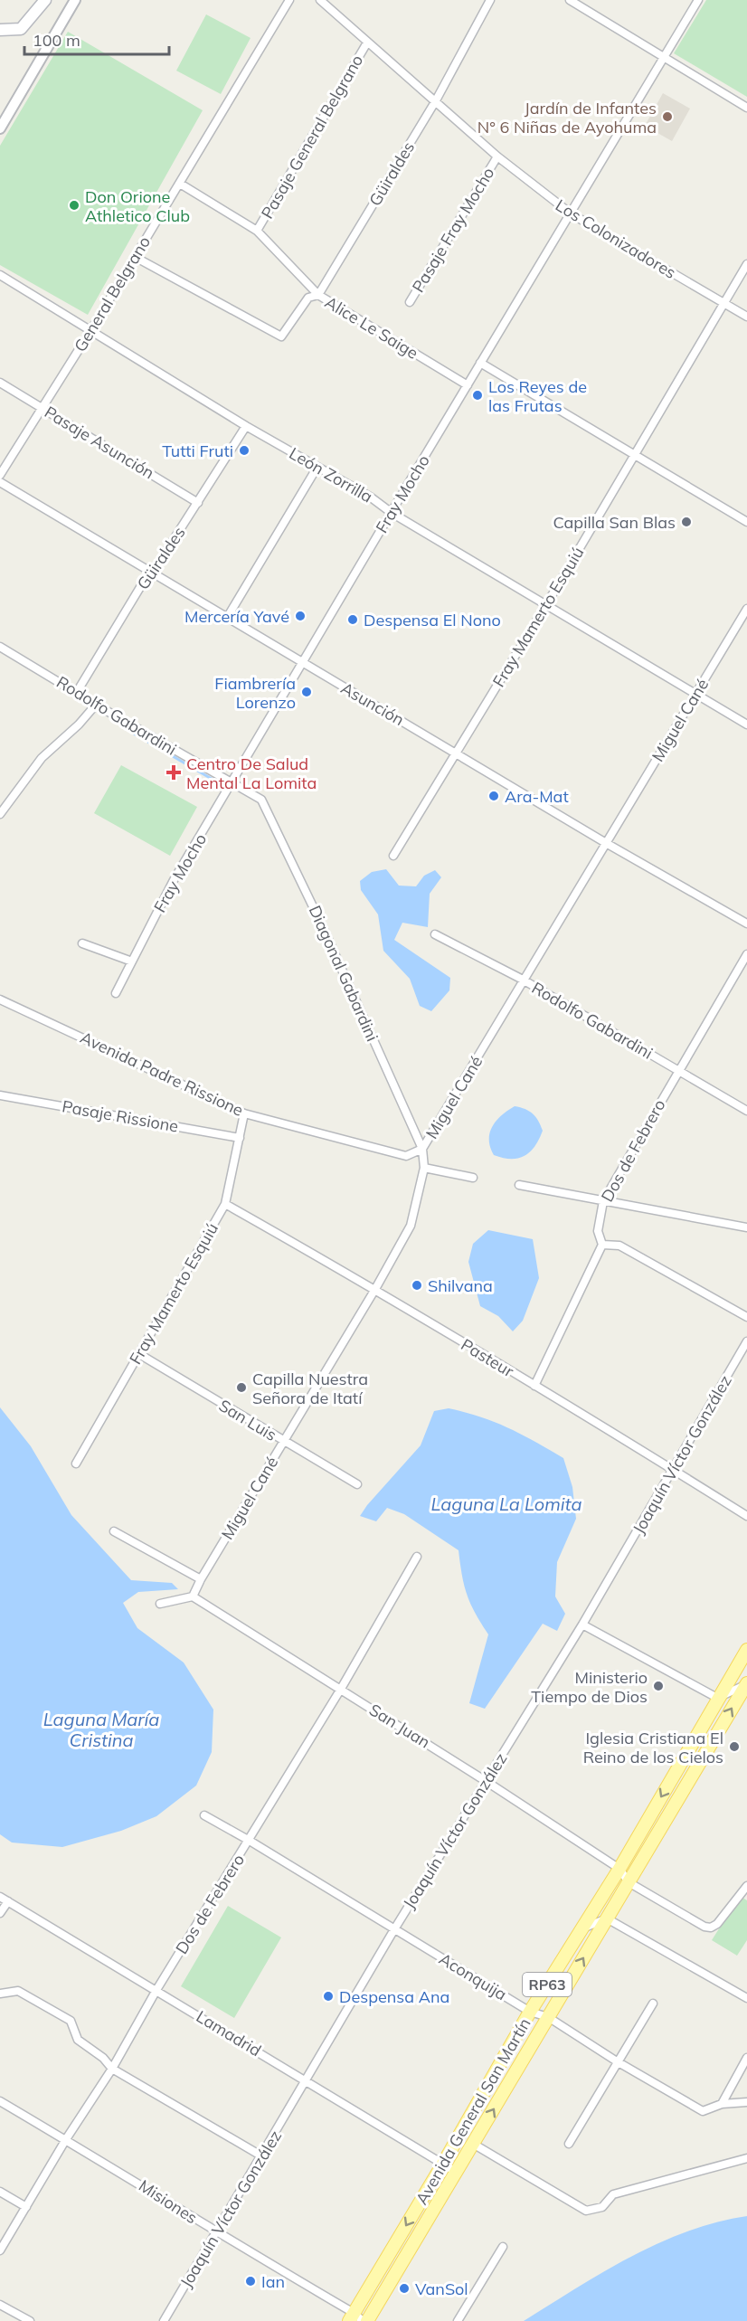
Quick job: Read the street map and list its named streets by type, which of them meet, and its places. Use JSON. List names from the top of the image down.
{
  "streets": {
    "main road": ["RP63", "Avenida General San Martín"],
    "street": [
      "Pasaje General Belgrano",
      "Güiraldes",
      "Pasaje Fray Mocho",
      "Los Colonizadores",
      "General Belgrano",
      "Alice Le Saige",
      "Pasaje Asunción",
      "León Zorrilla",
      "Fray Mocho",
      "Fray Mamerto Esquiú",
      "Asunción",
      "Rodolfo Gabardini",
      "Miguel Cané",
      "Diagonal Gabardini",
      "Avenida Padre Rissione",
      "Pasaje Rissione",
      "Dos de Febrero",
      "Pasteur",
      "San Luis",
      "Joaquín Víctor González",
      "San Juan",
      "Aconquija",
      "Lamadrid",
      "Misiones"
    ]
  },
  "crossings": [
    ["Pasaje General Belgrano", "Los Colonizadores"],
    ["Pasaje General Belgrano", "Alice Le Saige"],
    ["Güiraldes", "Los Colonizadores"],
    ["Güiraldes", "General Belgrano"],
    ["Güiraldes", "Alice Le Saige"],
    ["Güiraldes", "Pasaje Asunción"],
    ["Güiraldes", "León Zorrilla"],
    ["Güiraldes", "Asunción"],
    ["Güiraldes", "Rodolfo Gabardini"],
    ["Pasaje Fray Mocho", "Los Colonizadores"],
    ["Los Colonizadores", "Fray Mocho"],
    ["Los Colonizadores", "Fray Mamerto Esquiú"],
    ["General Belgrano", "Alice Le Saige"],
    ["General Belgrano", "Pasaje Asunción"],
    ["General Belgrano", "León Zorrilla"],
    ["Alice Le Saige", "Fray Mocho"],
    ["León Zorrilla", "Fray Mocho"],
    ["León Zorrilla", "Fray Mamerto Esquiú"],
    ["León Zorrilla", "Miguel Cané"],
    ["Fray Mocho", "Asunción"],
    ["Fray Mocho", "Rodolfo Gabardini"],
    ["Fray Mamerto Esquiú", "Asunción"],
    ["Fray Mamerto Esquiú", "Avenida Padre Rissione"],
    ["Fray Mamerto Esquiú", "Pasaje Rissione"],
    ["Fray Mamerto Esquiú", "Pasteur"],
    ["Fray Mamerto Esquiú", "San Luis"],
    ["Asunción", "Miguel Cané"],
    ["Rodolfo Gabardini", "Miguel Cané"],
    ["Rodolfo Gabardini", "Diagonal Gabardini"],
    ["Rodolfo Gabardini", "Dos de Febrero"],
    ["Miguel Cané", "Diagonal Gabardini"],
    ["Miguel Cané", "Avenida Padre Rissione"],
    ["Miguel Cané", "Pasteur"],
    ["Miguel Cané", "San Luis"],
    ["Miguel Cané", "San Juan"],
    ["Diagonal Gabardini", "Avenida Padre Rissione"],
    ["Dos de Febrero", "San Juan"],
    ["Dos de Febrero", "Aconquija"],
    ["Dos de Febrero", "Lamadrid"],
    ["Dos de Febrero", "Misiones"],
    ["Pasteur", "Joaquín Víctor González"],
    ["Joaquín Víctor González", "San Juan"],
    ["Joaquín Víctor González", "Aconquija"],
    ["Joaquín Víctor González", "Lamadrid"],
    ["Joaquín Víctor González", "Misiones"],
    ["San Juan", "Avenida General San Martín"],
    ["Aconquija", "Avenida General San Martín"],
    ["Lamadrid", "Avenida General San Martín"],
    ["Avenida General San Martín", "Misiones"]
  ],
  "water": ["Laguna La Lomita", "Laguna María Cristina"],
  "places": {
    "other": [
      "Jardín de Infantes N° 6 Niñas de Ayohuma",
      "Don Orione Athletico Club",
      "Los Reyes de las Frutas",
      "Tutti Fruti",
      "Capilla San Blas",
      "Mercería Yavé",
      "Despensa El Nono",
      "Fiambrería Lorenzo",
      "Ara-Mat",
      "Shilvana",
      "Capilla Nuestra Señora de Itatí",
      "Ministerio Tiempo de Dios",
      "Iglesia Cristiana El Reino de los Cielos",
      "Despensa Ana",
      "Ian",
      "VanSol"
    ],
    "health": ["Centro De Salud Mental La Lomita"]
  },
  "scale_bar": "100 m"
}
